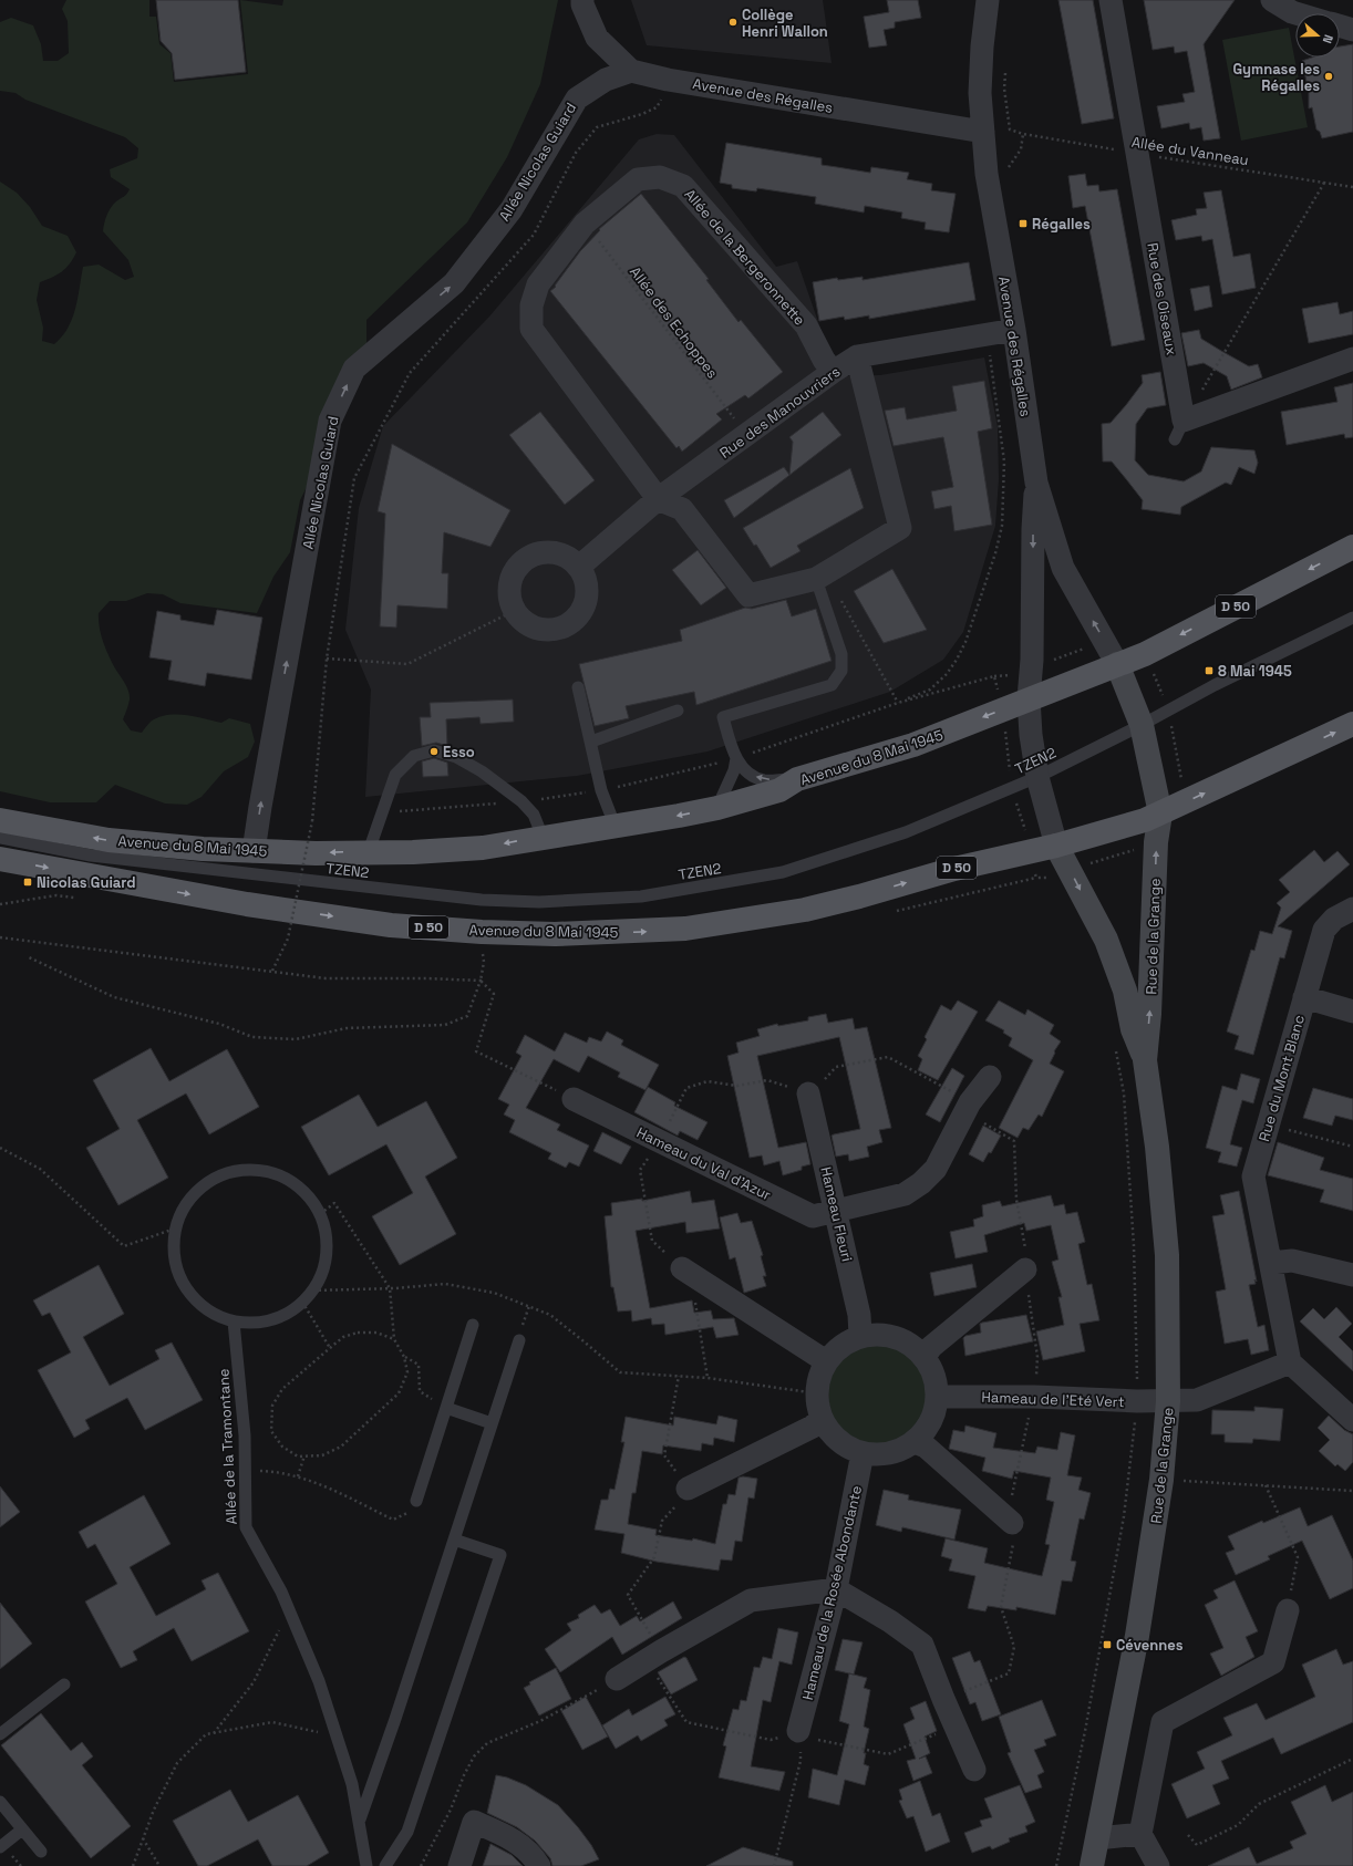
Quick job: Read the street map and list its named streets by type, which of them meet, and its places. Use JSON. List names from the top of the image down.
{
  "streets": {
    "main road": ["D 50", "Avenue du 8 Mai 1945"],
    "street": [
      "Avenue des Régalles",
      "Allée Nicolas Guiard",
      "Allée de la Bergeronnette",
      "Rue des Oiseaux",
      "Rue des Manouvriers",
      "Rue de la Grange",
      "Rue du Mont Blanc",
      "Hameau du Val d'Azur",
      "Hameau Fleuri",
      "Hameau de l'Eté Vert",
      "Hameau de la Rosée Abondante"
    ],
    "lane": ["TZEN2", "Allée de la Tramontane"],
    "path": ["Allée du Vanneau", "Allée des Echoppes"]
  },
  "crossings": [
    ["Avenue des Régalles", "Allée Nicolas Guiard"],
    ["Avenue des Régalles", "Rue des Manouvriers"],
    ["Allée du Vanneau", "Rue des Oiseaux"],
    ["Allée Nicolas Guiard", "Avenue du 8 Mai 1945"],
    ["Allée de la Bergeronnette", "Allée des Echoppes"],
    ["Allée de la Bergeronnette", "Rue des Manouvriers"],
    ["Allée des Echoppes", "Rue des Manouvriers"],
    ["D 50", "Avenue du 8 Mai 1945"],
    ["Avenue du 8 Mai 1945", "Rue de la Grange"],
    ["Rue de la Grange", "Hameau de l'Eté Vert"],
    ["Rue du Mont Blanc", "Hameau de l'Eté Vert"],
    ["Hameau du Val d'Azur", "Hameau Fleuri"],
    ["Hameau Fleuri", "Hameau de l'Eté Vert"],
    ["Hameau Fleuri", "Hameau de la Rosée Abondante"],
    ["Hameau de l'Eté Vert", "Hameau de la Rosée Abondante"]
  ],
  "one_way": ["Allée Nicolas Guiard"],
  "places": {
    "other": ["Collège Henri Wallon", "Gymnase les Régalles", "Esso"],
    "transit": [
      "Régalles",
      "8 Mai 1945",
      "Nicolas Guiard",
      "Cévennes"
    ]
  },
  "north": "right"
}
